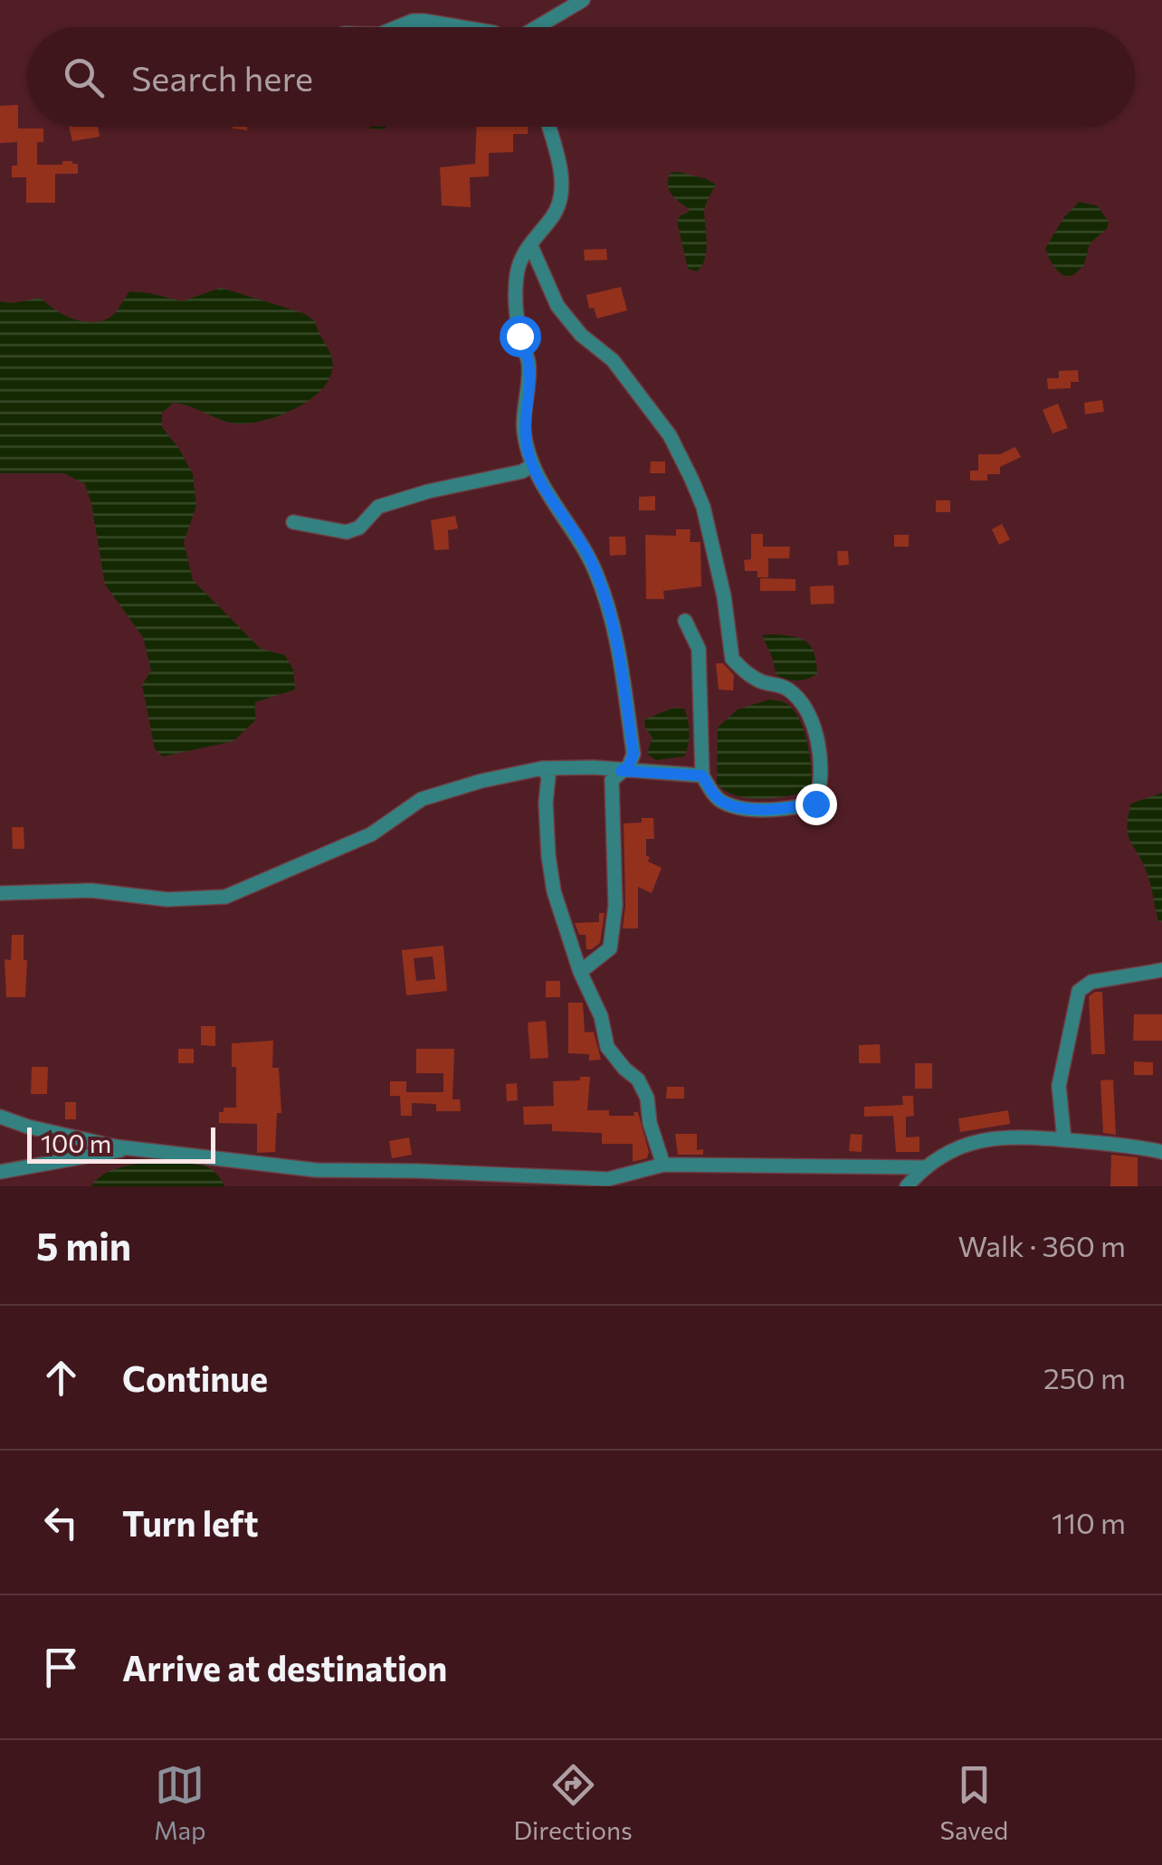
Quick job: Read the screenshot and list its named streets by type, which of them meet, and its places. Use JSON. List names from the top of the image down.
{
  "scale_bar": "100 m",
  "page": {
    "search": "Search here",
    "scale": "100 m",
    "heading": ["5 min", "Walk · 360 m"],
    "list": [
      ["Continue", "250 m"],
      ["Turn left", "110 m"],
      "Arrive at destination"
    ],
    "nav": ["Map", "Directions", "Saved"]
  }
}
